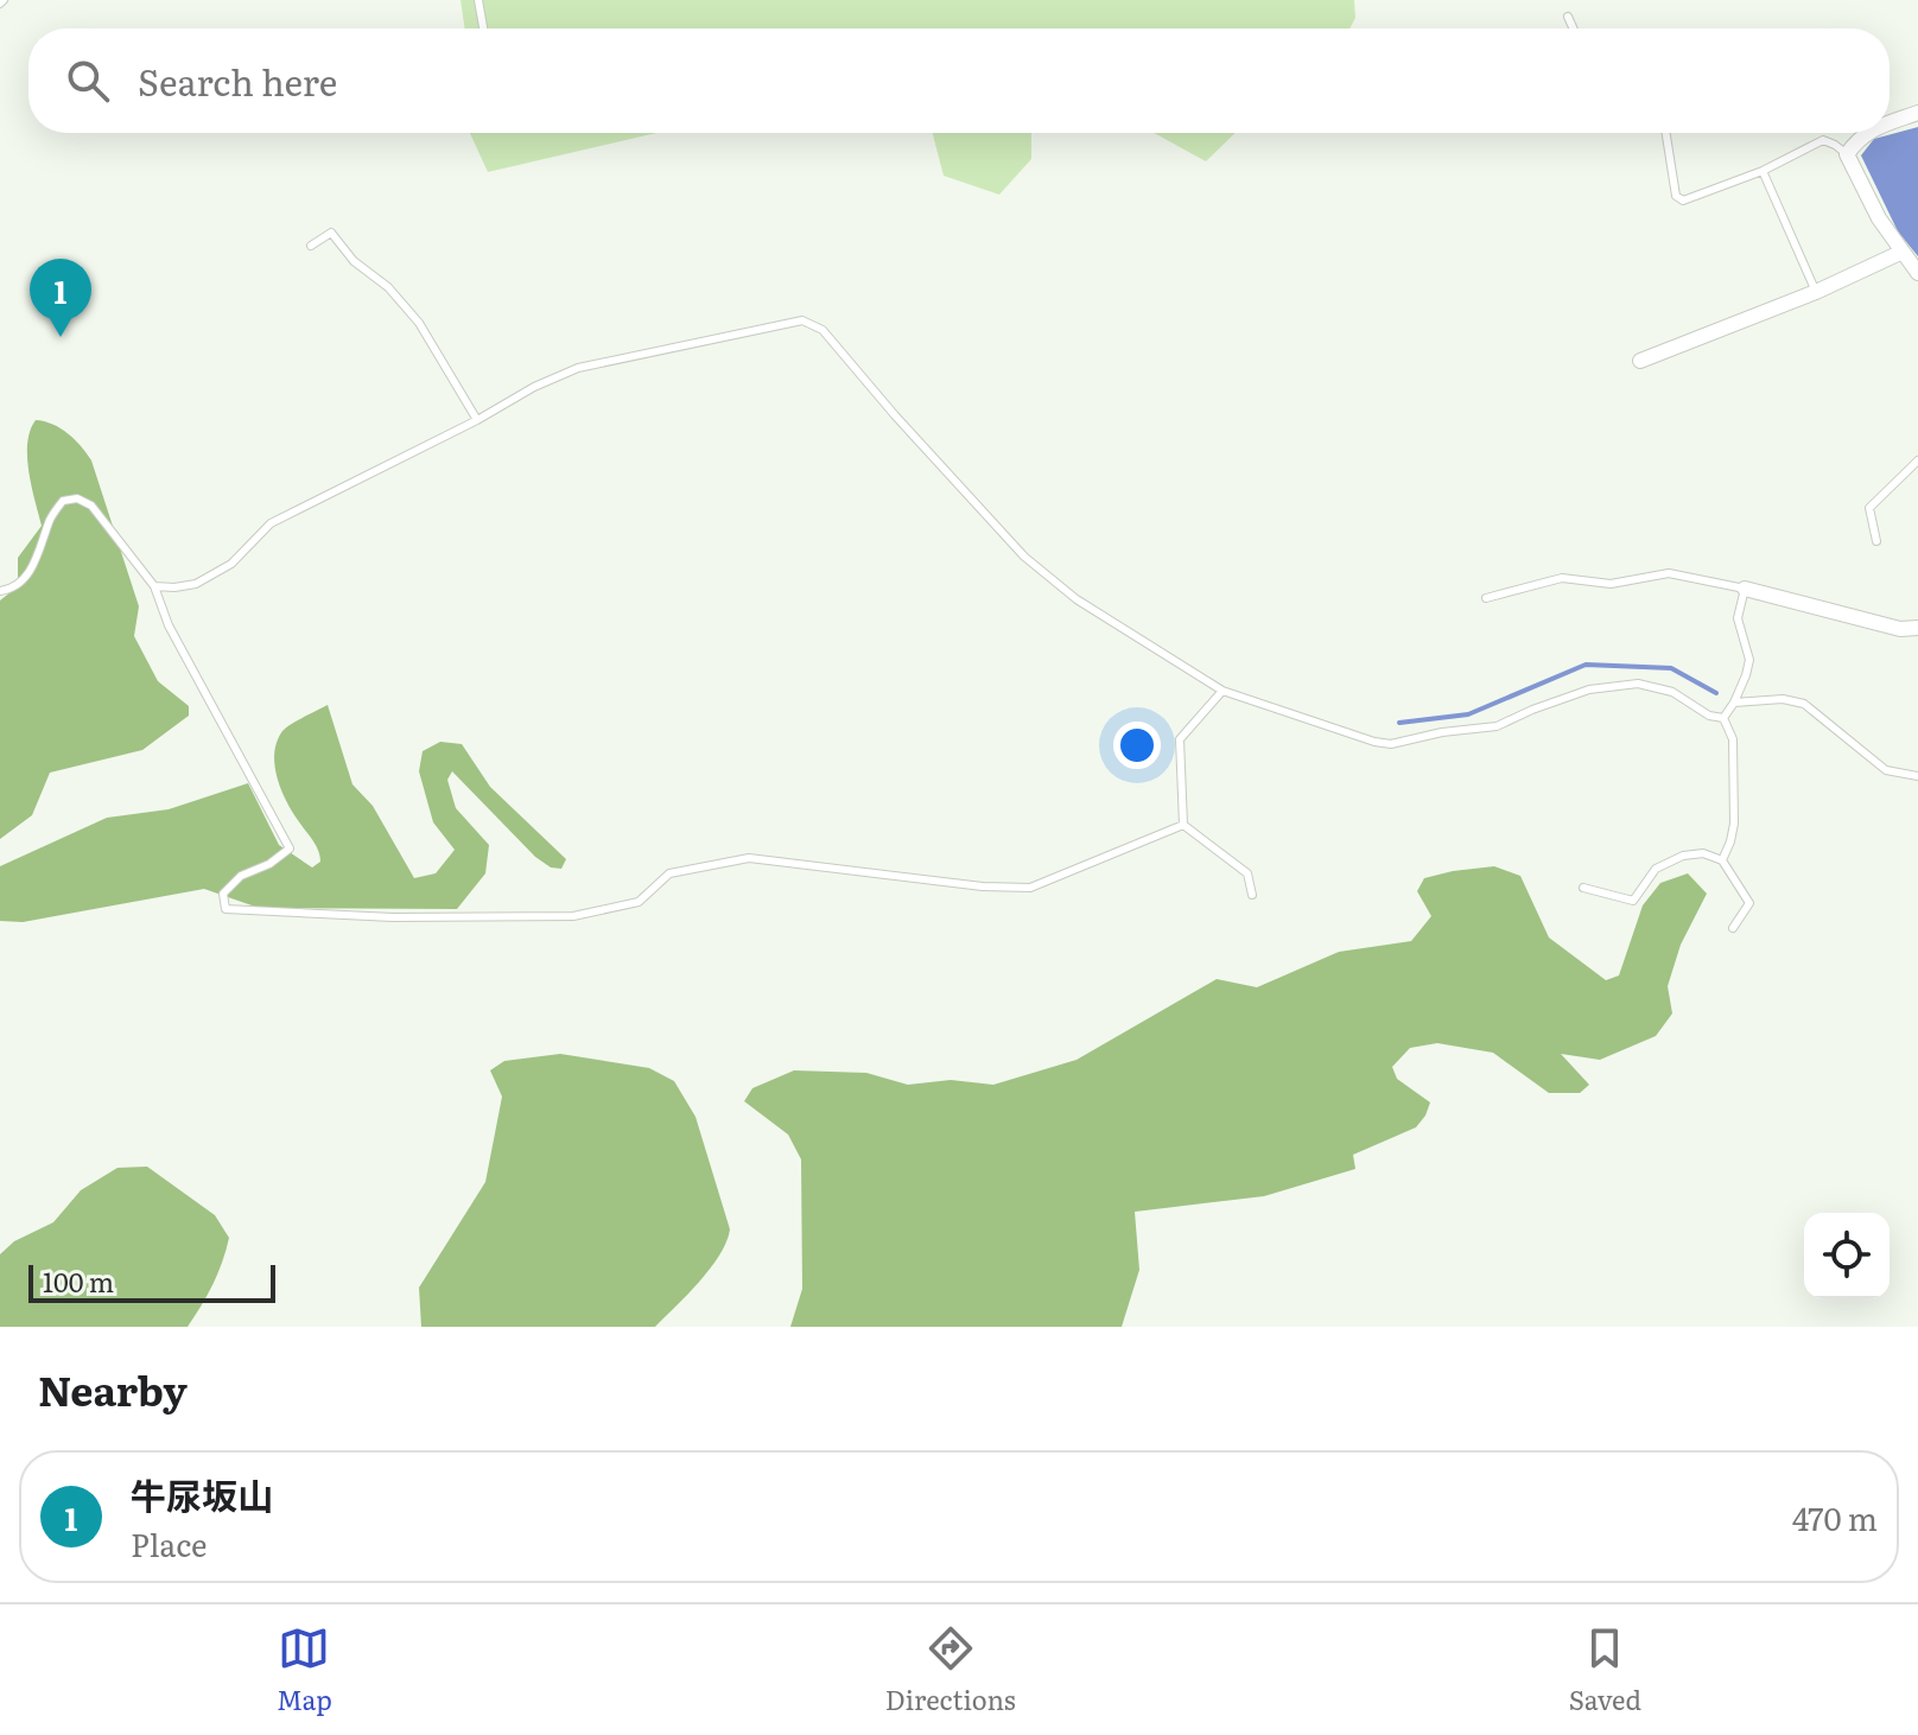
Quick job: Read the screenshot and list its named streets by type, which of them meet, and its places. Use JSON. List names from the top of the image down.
{
  "scale_bar": "100 m",
  "page": {
    "search": "Search here",
    "pins": "1",
    "scale": "100 m",
    "heading": "Nearby",
    "list": [
      {
        "mark": "1",
        "name": "牛尿坂山",
        "note": "Place",
        "value": "470 m"
      }
    ],
    "nav": ["Map", "Directions", "Saved"]
  }
}
